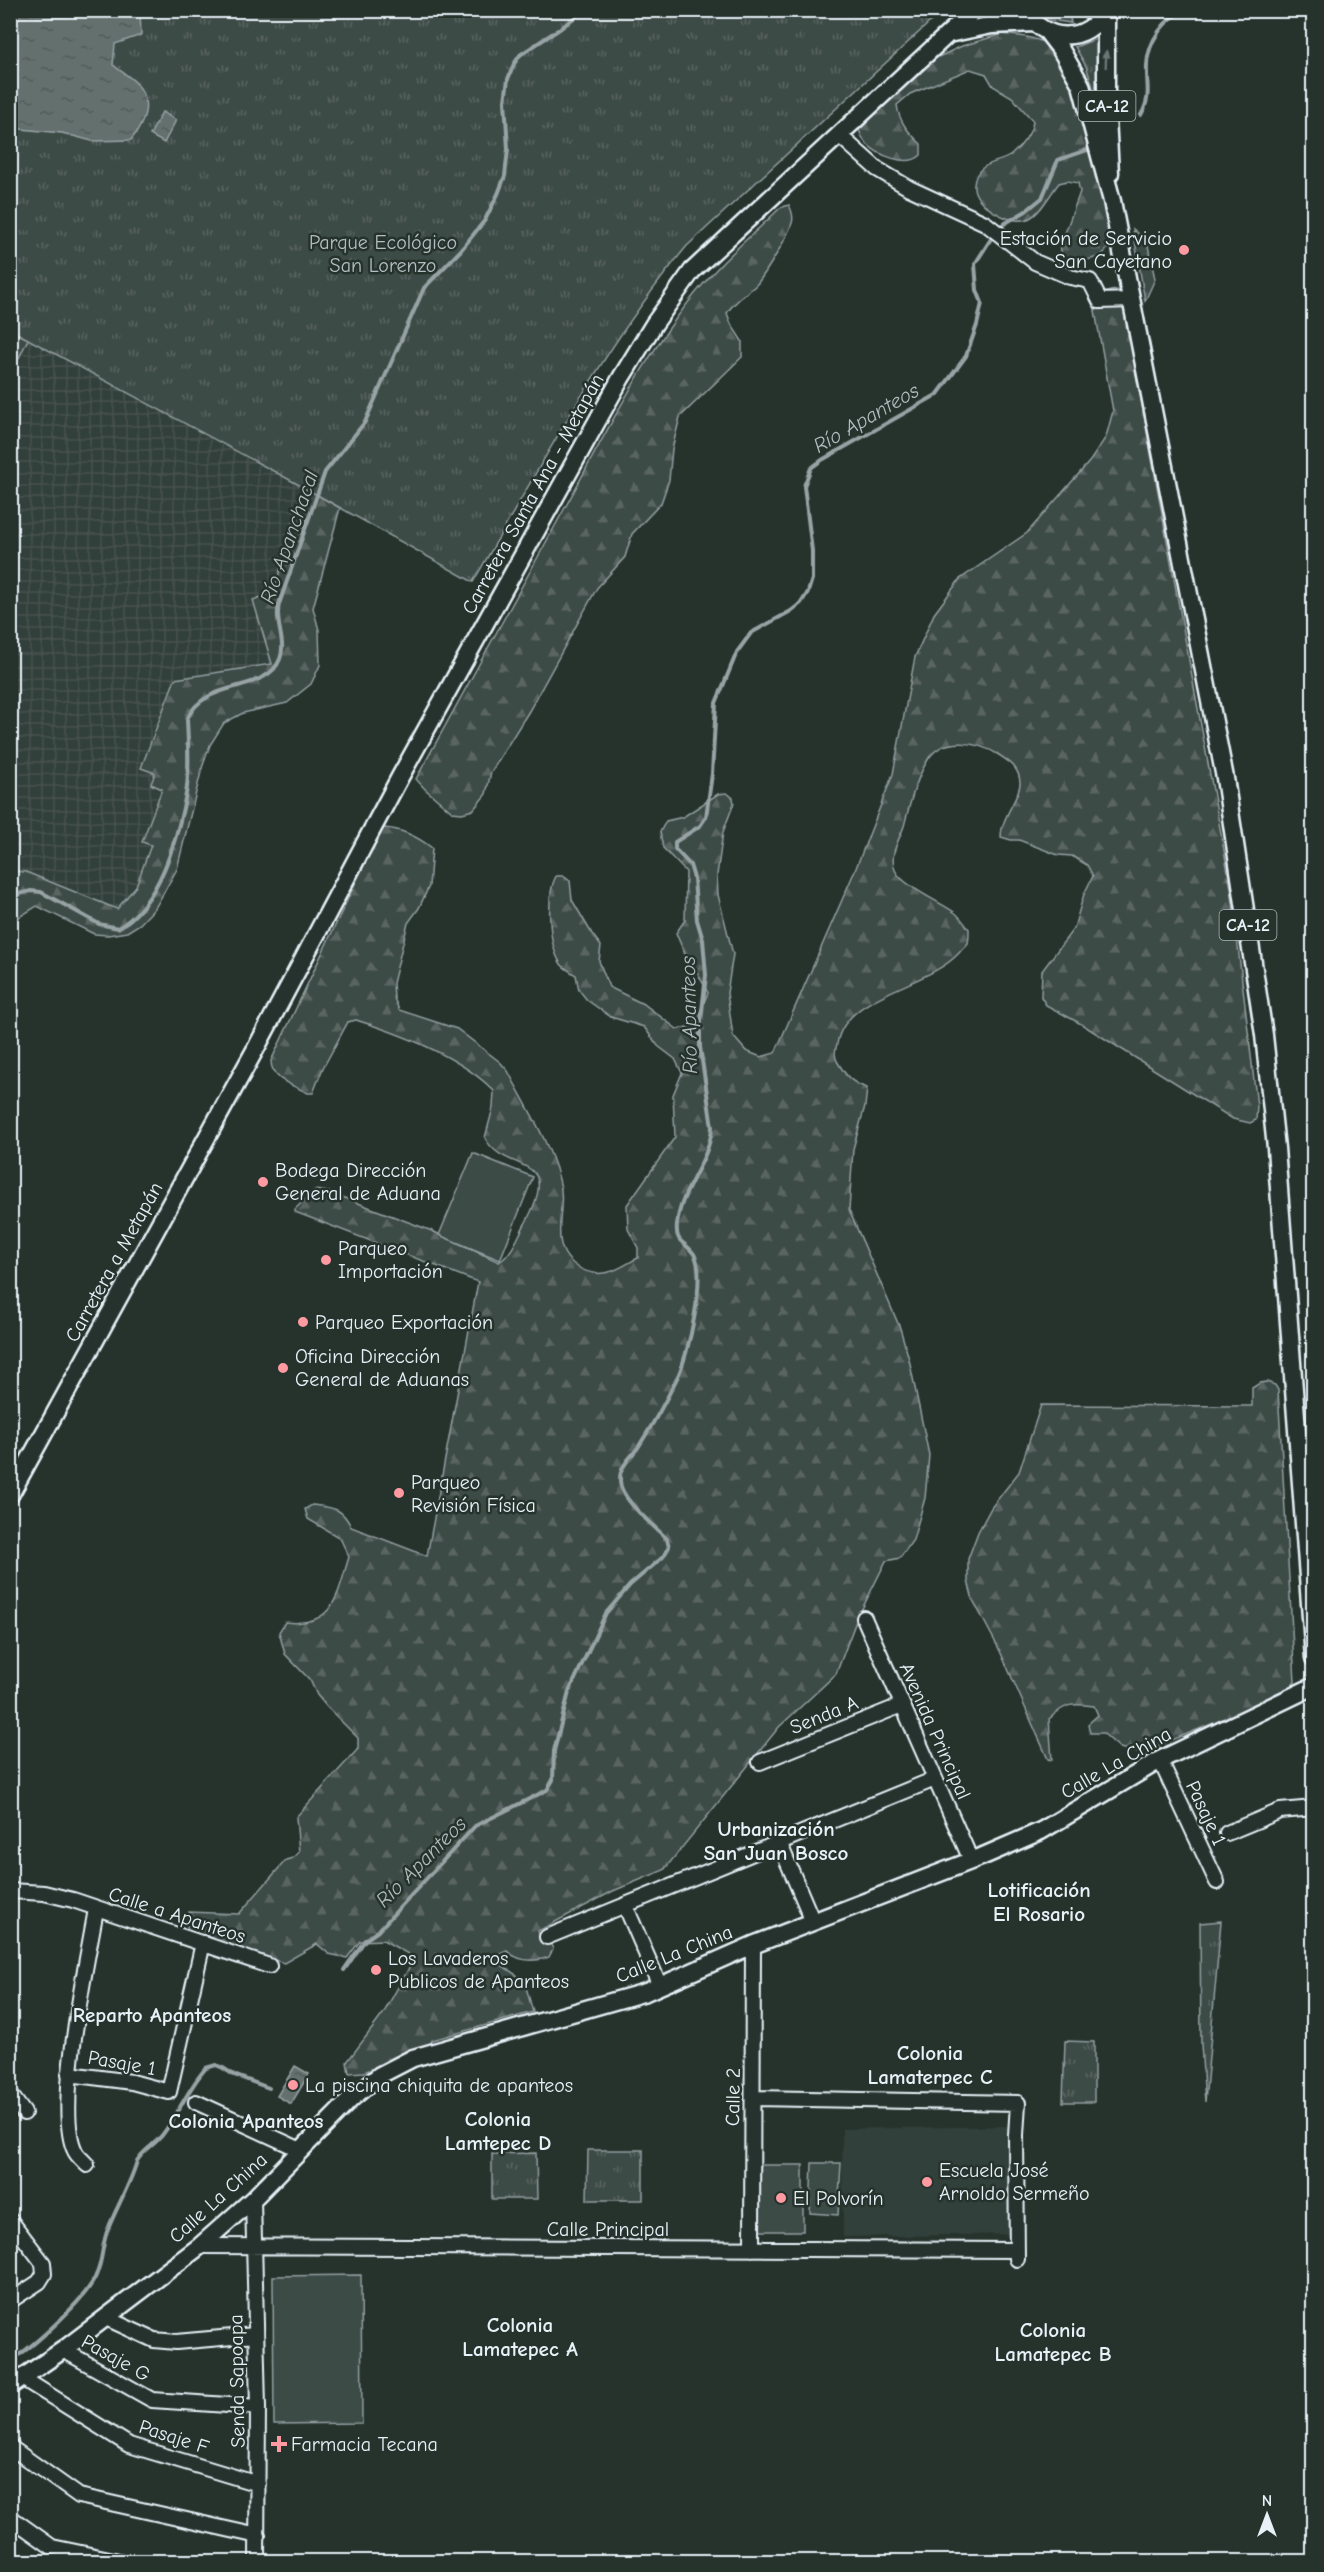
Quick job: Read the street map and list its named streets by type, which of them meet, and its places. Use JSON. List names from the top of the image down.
{
  "streets": {
    "main road": [
      "CA-12",
      "Carretera Santa Ana - Metapán",
      "Carretera a Metapán",
      "Calle La China"
    ],
    "street": [
      "Senda A",
      "Avenida Principal",
      "Pasaje 1",
      "Calle a Apanteos",
      "Calle 2",
      "Calle Principal",
      "Pasaje G",
      "Senda Sapoapa",
      "Pasaje F"
    ]
  },
  "crossings": [
    ["Carretera Santa Ana - Metapán", "Carretera a Metapán"],
    ["Senda A", "Avenida Principal"],
    ["Avenida Principal", "Calle La China"],
    ["Calle La China", "Pasaje 1"],
    ["Calle La China", "Calle 2"],
    ["Calle La China", "Calle Principal"],
    ["Calle La China", "Pasaje G"],
    ["Calle La China", "Senda Sapoapa"],
    ["Calle La China", "Pasaje F"],
    ["Pasaje 1", "Calle a Apanteos"],
    ["Calle 2", "Calle Principal"],
    ["Calle Principal", "Senda Sapoapa"],
    ["Pasaje G", "Senda Sapoapa"],
    ["Senda Sapoapa", "Pasaje F"]
  ],
  "districts": [
    "Urbanización San Juan Bosco",
    "Lotificación El Rosario",
    "Reparto Apanteos",
    "Colonia Lamaterpec C",
    "Colonia Lamtepec D",
    "Colonia Apanteos",
    "Colonia Lamatepec A",
    "Colonia Lamatepec B"
  ],
  "water": ["Río Apanteos", "Río Apanchacal"],
  "parks": ["Parque Ecológico San Lorenzo"],
  "places": {
    "other": [
      "Estación de Servicio San Cayetano",
      "Bodega Dirección General de Aduana",
      "Parqueo Importación",
      "Parqueo Exportación",
      "Oficina Dirección General de Aduanas",
      "Parqueo Revisión Física",
      "Los Lavaderos Publicos de Apanteos",
      "La piscina chiquita de apanteos",
      "Escuela José Arnoldo Sermeño",
      "El Polvorín"
    ],
    "health": ["Farmacia Tecana"]
  },
  "north": "top"
}
